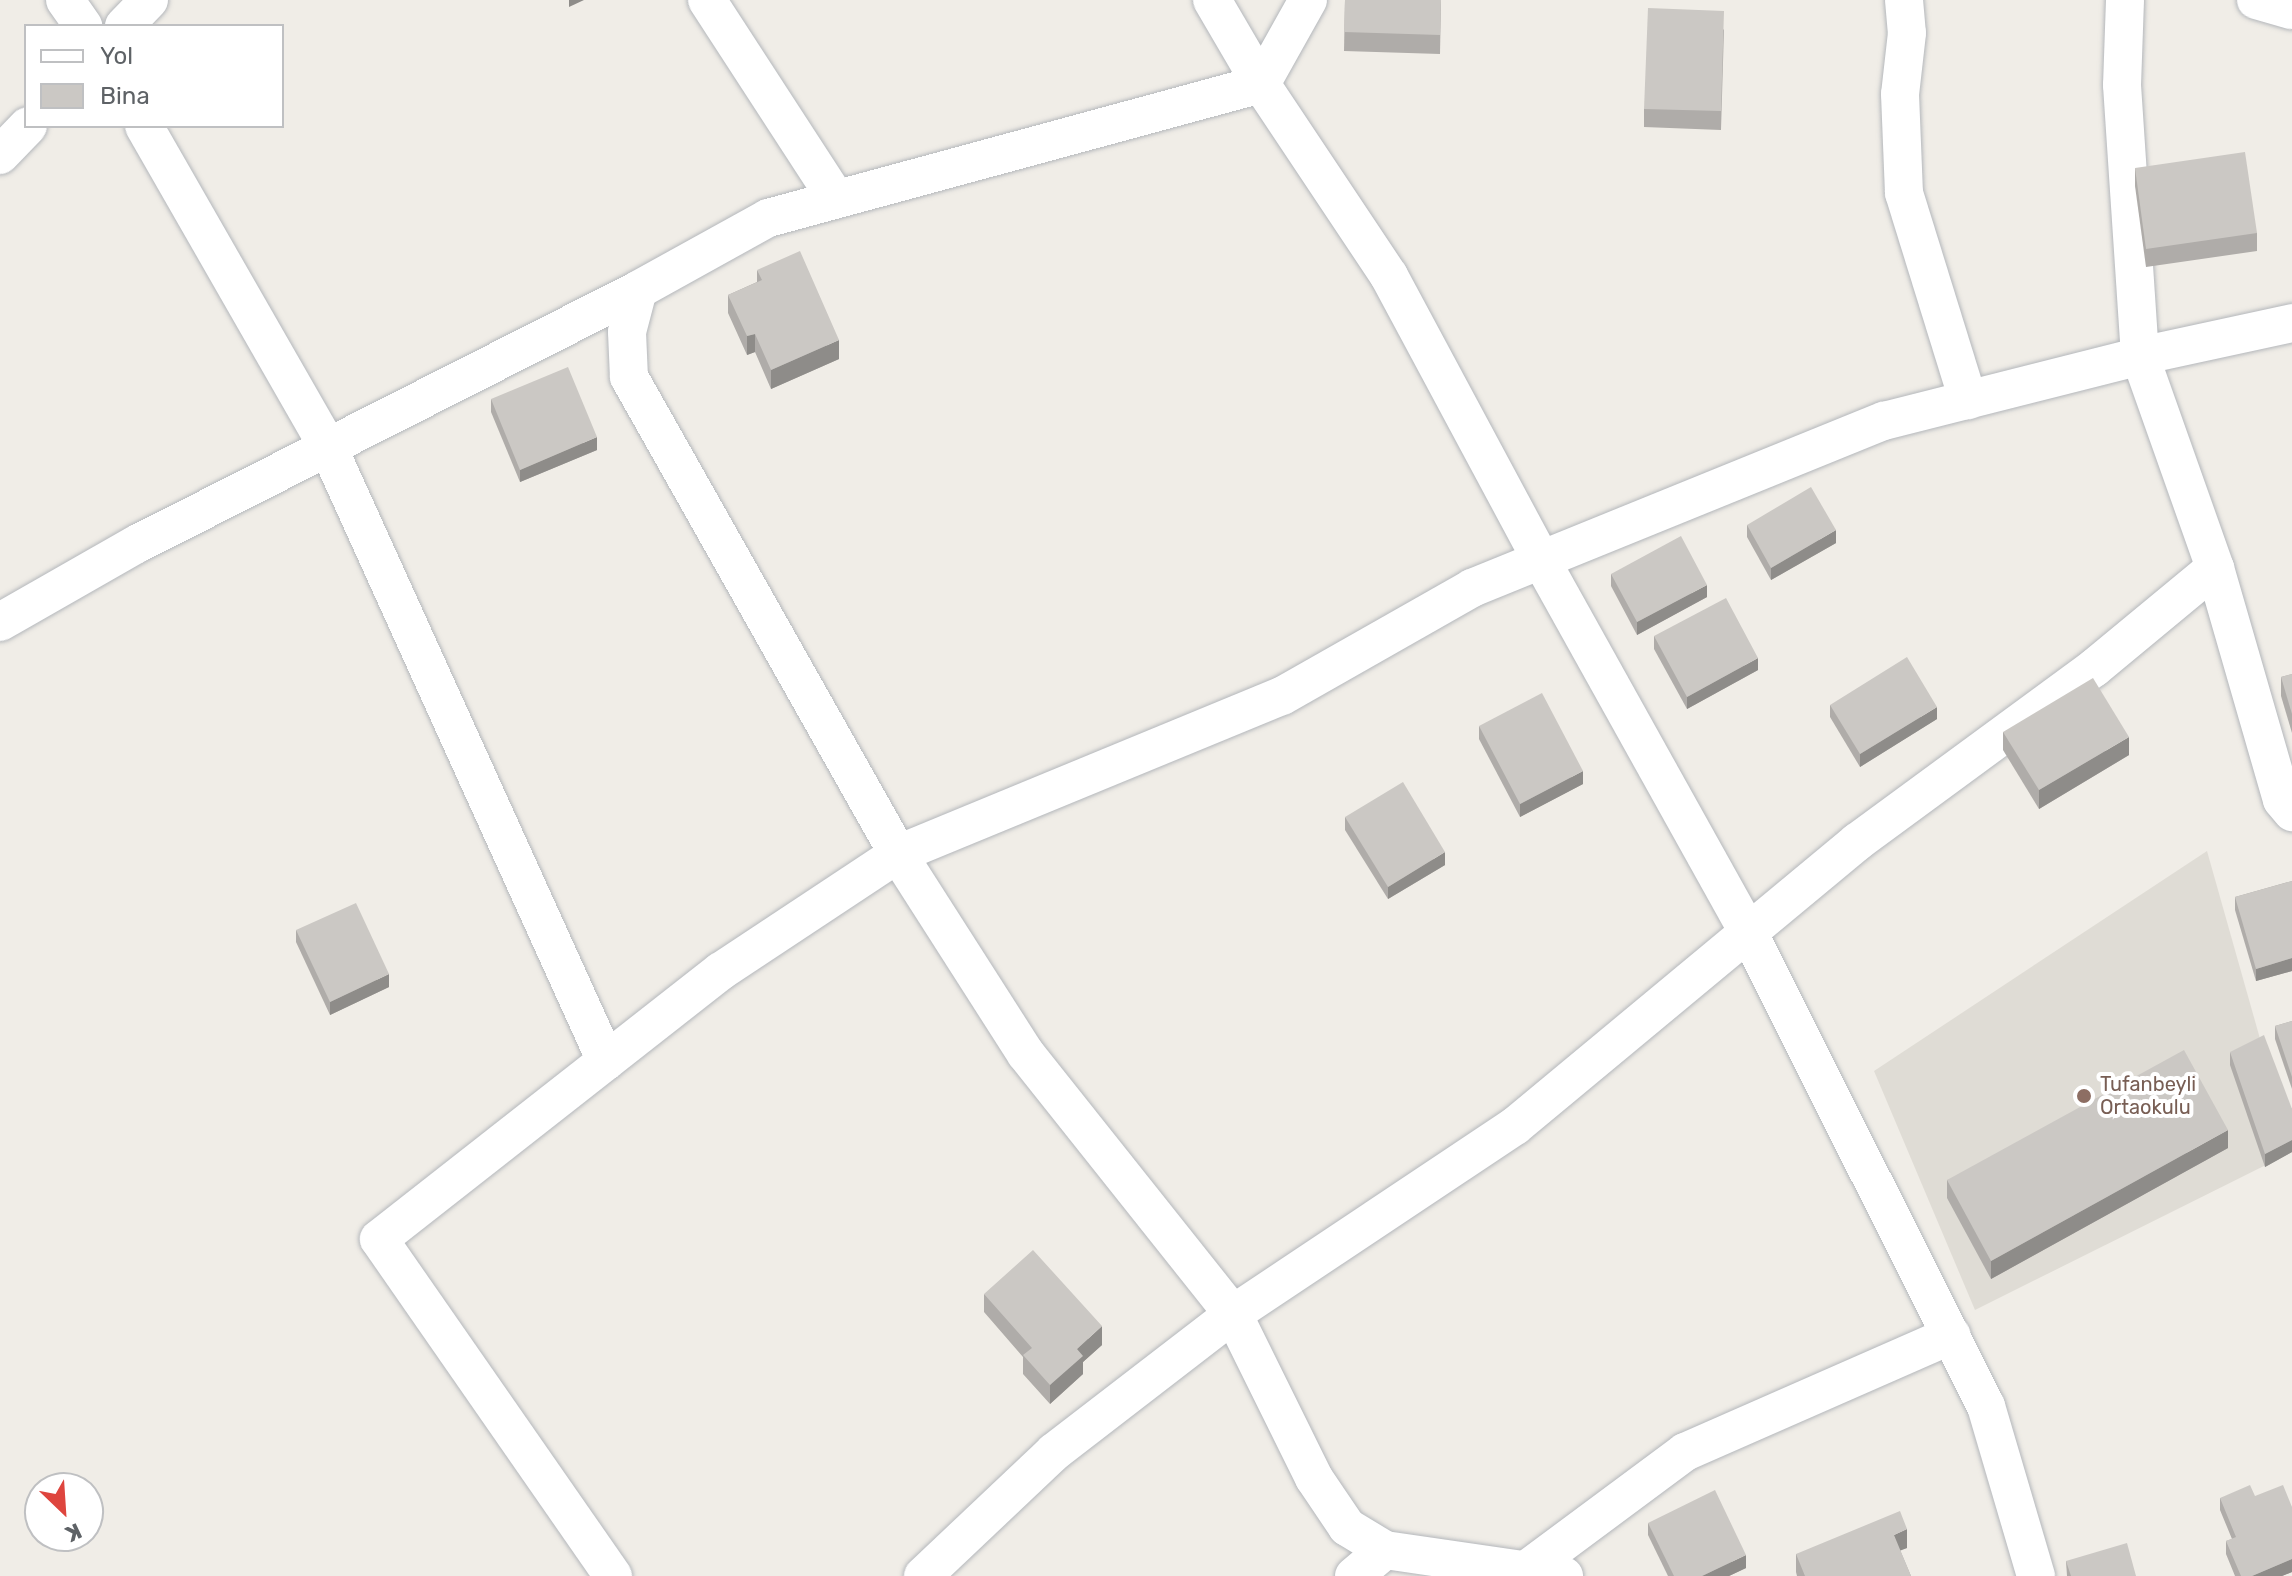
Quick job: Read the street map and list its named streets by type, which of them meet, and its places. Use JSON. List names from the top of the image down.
{
  "places": ["Tufanbeyli Ortaokulu"],
  "legend": ["Yol", "Bina"],
  "north": "bottom right"
}
